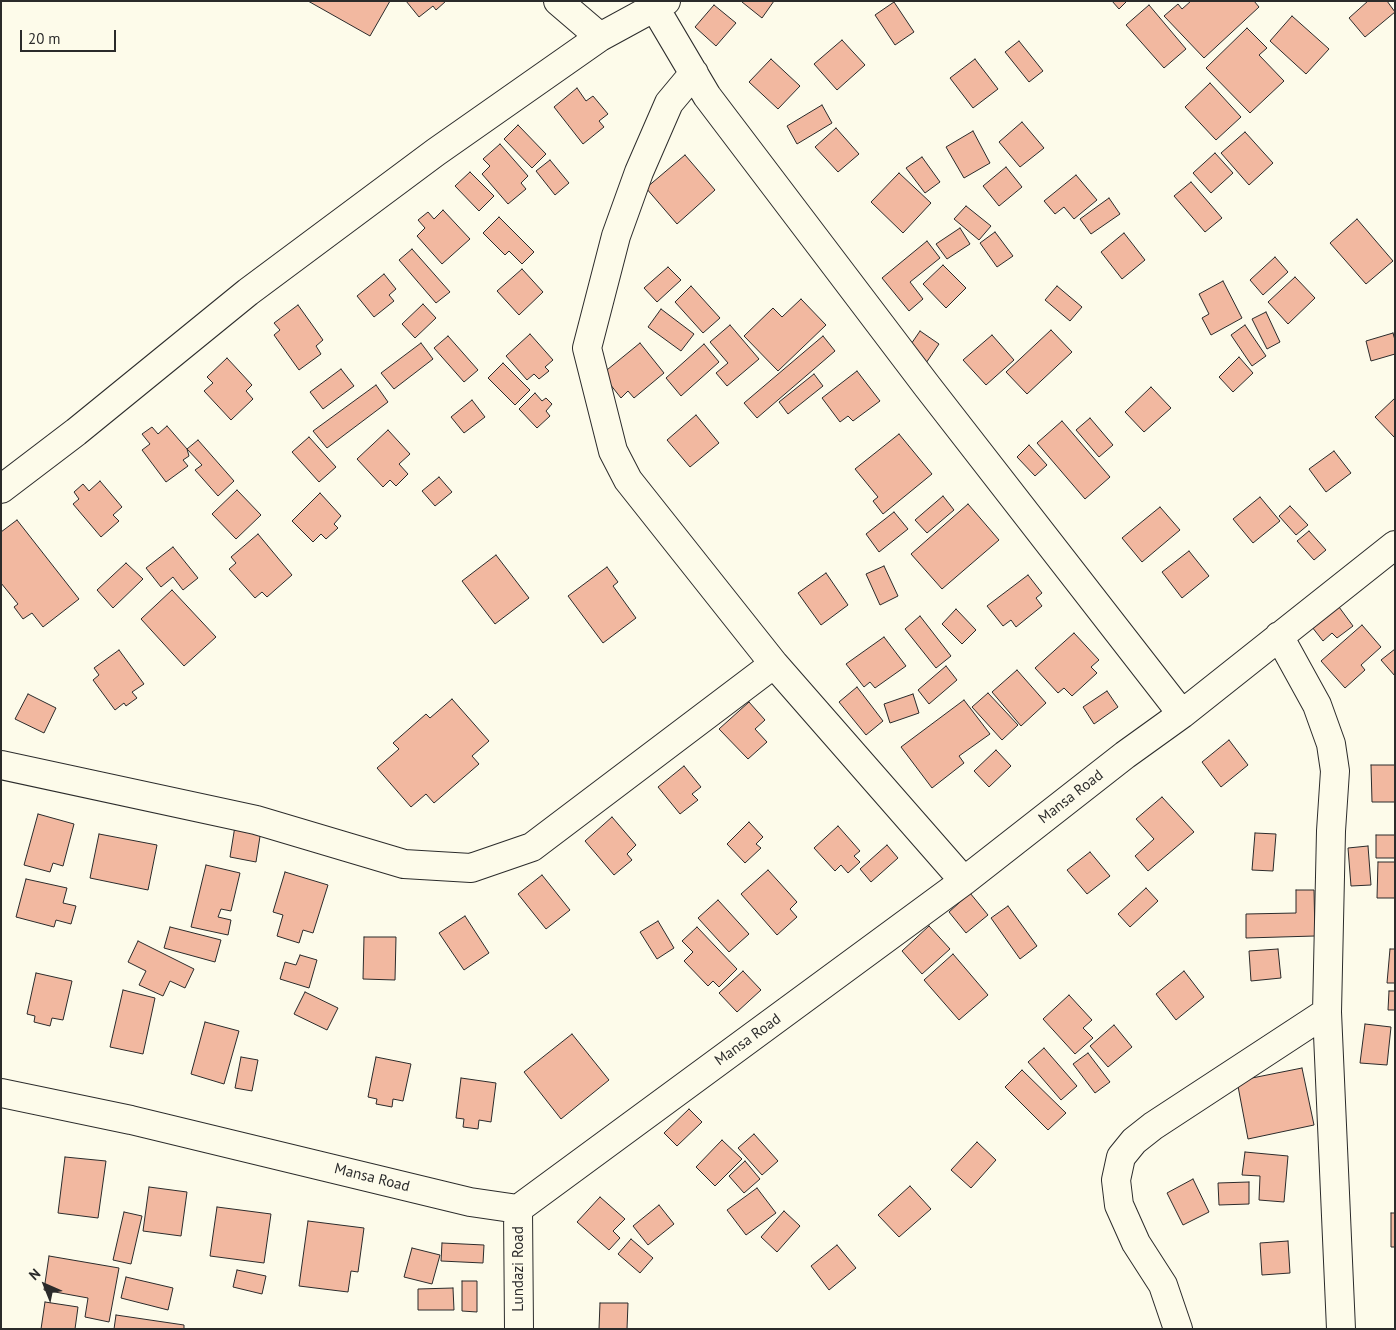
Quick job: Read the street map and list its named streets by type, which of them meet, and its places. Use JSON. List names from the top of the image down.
{
  "streets": {
    "street": ["Mansa Road", "Lundazi Road"]
  },
  "crossings": [
    ["Mansa Road", "Lundazi Road"]
  ],
  "scale_bar": "20 m",
  "north": "top left"
}
